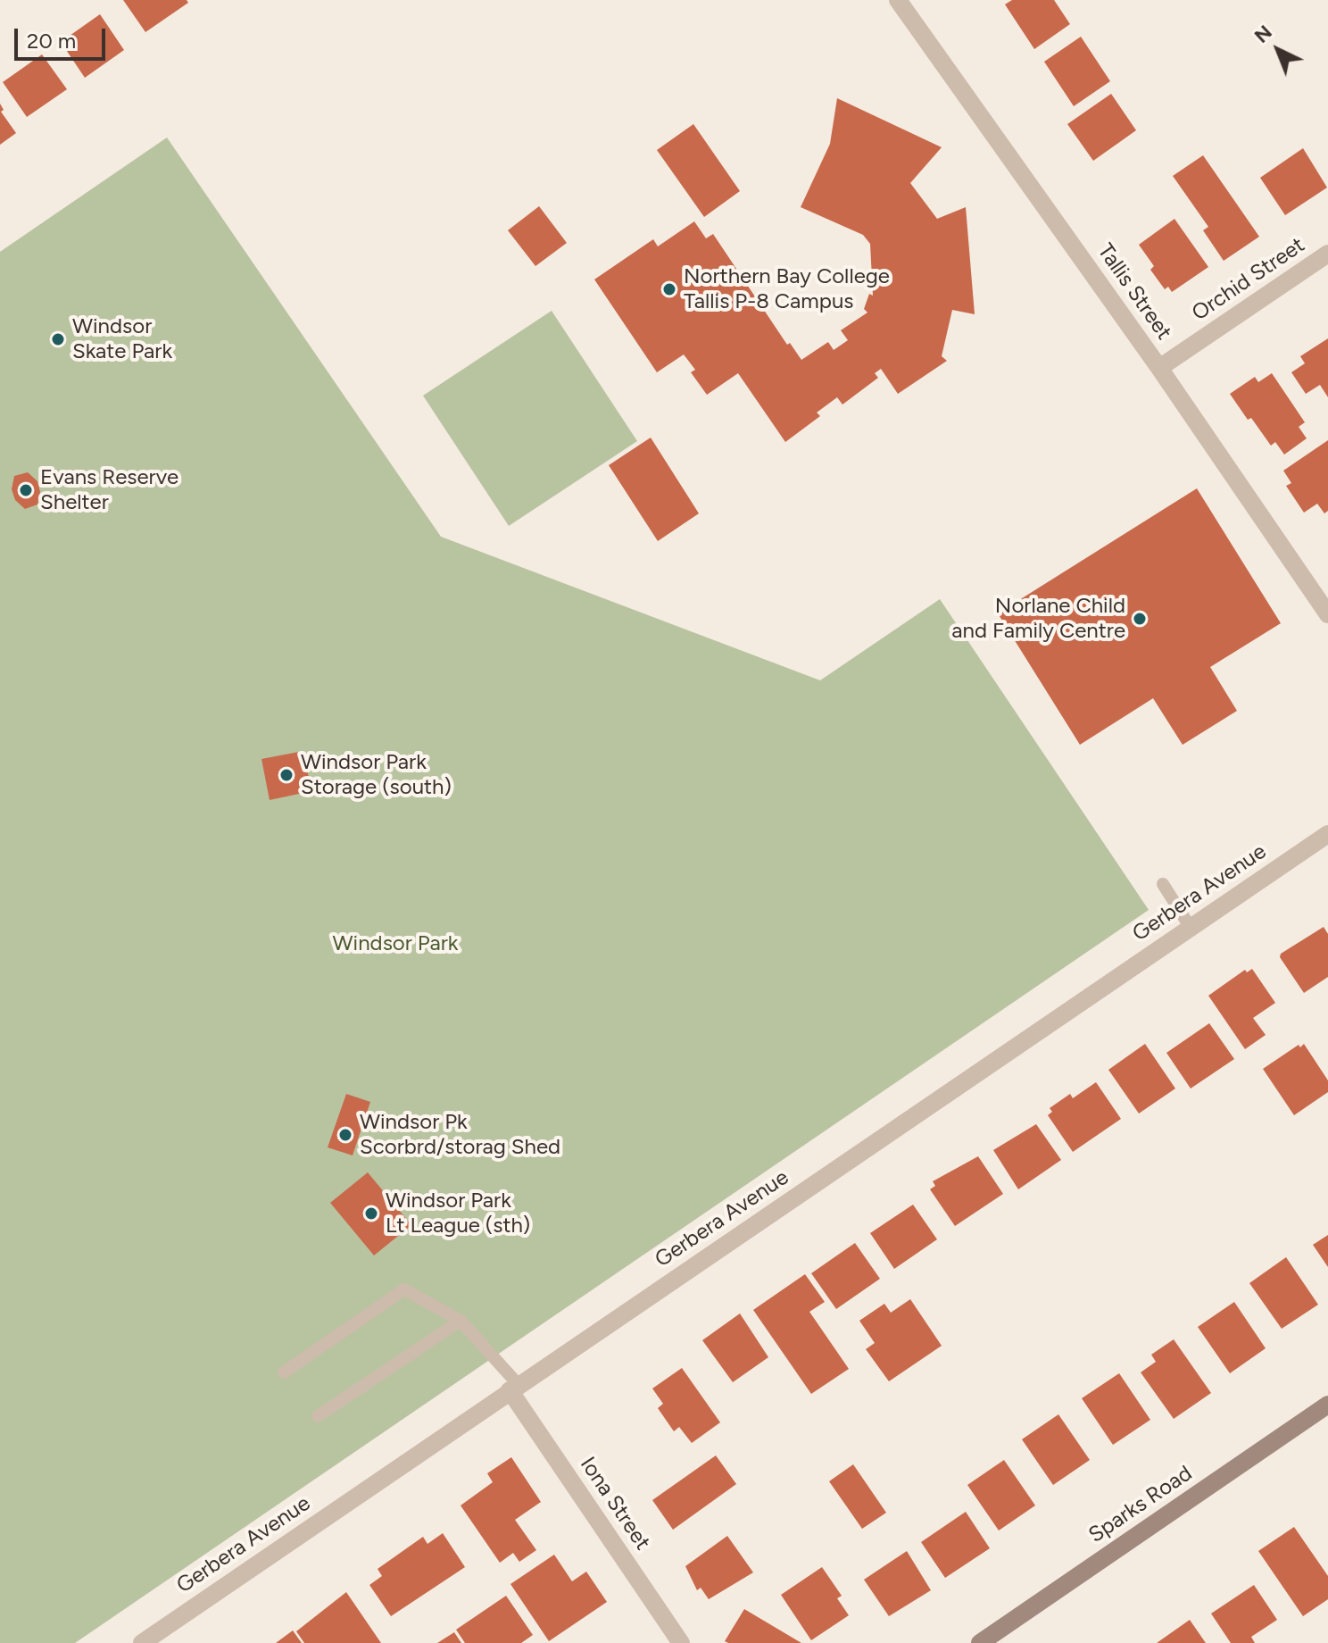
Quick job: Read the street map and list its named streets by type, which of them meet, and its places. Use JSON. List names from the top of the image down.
{
  "streets": {
    "street": [
      "Orchid Street",
      "Tallis Street",
      "Gerbera Avenue",
      "Iona Street",
      "Sparks Road"
    ]
  },
  "crossings": [
    ["Orchid Street", "Tallis Street"],
    ["Gerbera Avenue", "Iona Street"]
  ],
  "parks": ["Windsor Park"],
  "places": [
    "Northern Bay College Tallis P-8 Campus",
    "Windsor Skate Park",
    "Evans Reserve Shelter",
    "Norlane Child and Family Centre",
    "Windsor Park Storage (south)",
    "Windsor Pk Scorbrd/storag Shed",
    "Windsor Park Lt League (sth)"
  ],
  "scale_bar": "20 m",
  "north": "top left"
}
